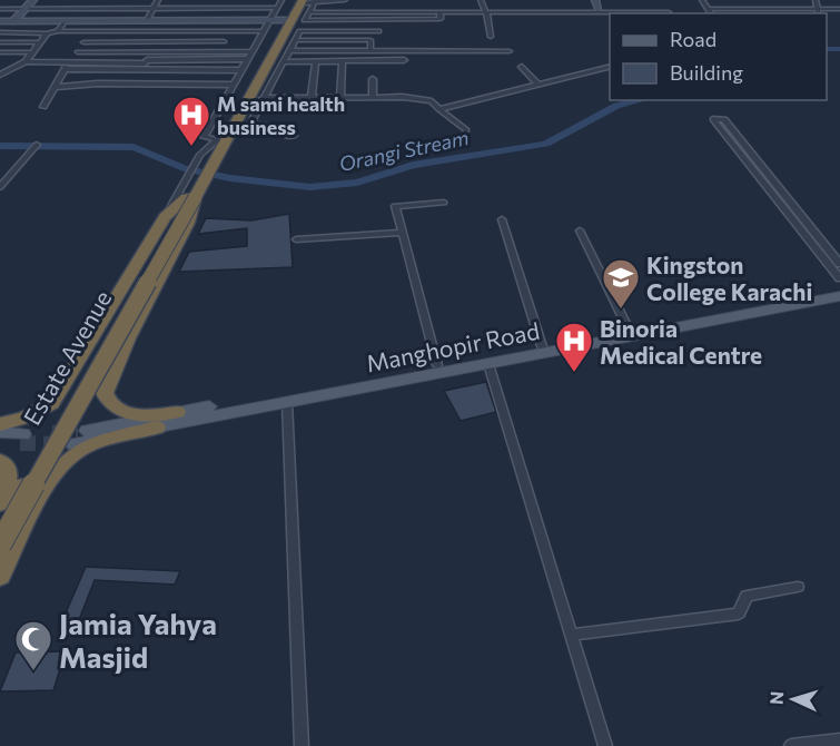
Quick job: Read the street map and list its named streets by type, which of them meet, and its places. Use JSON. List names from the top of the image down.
{
  "streets": {
    "highway": ["Estate Avenue"],
    "main road": ["Manghopir Road"]
  },
  "water": ["Orangi Stream"],
  "places": {
    "hospital": ["M sami health business", "Binoria Medical Centre"],
    "school or university": ["Kingston College Karachi"],
    "mosque": ["Jamia Yahya Masjid"]
  },
  "legend": ["Road", "Building"],
  "north": "left"
}
